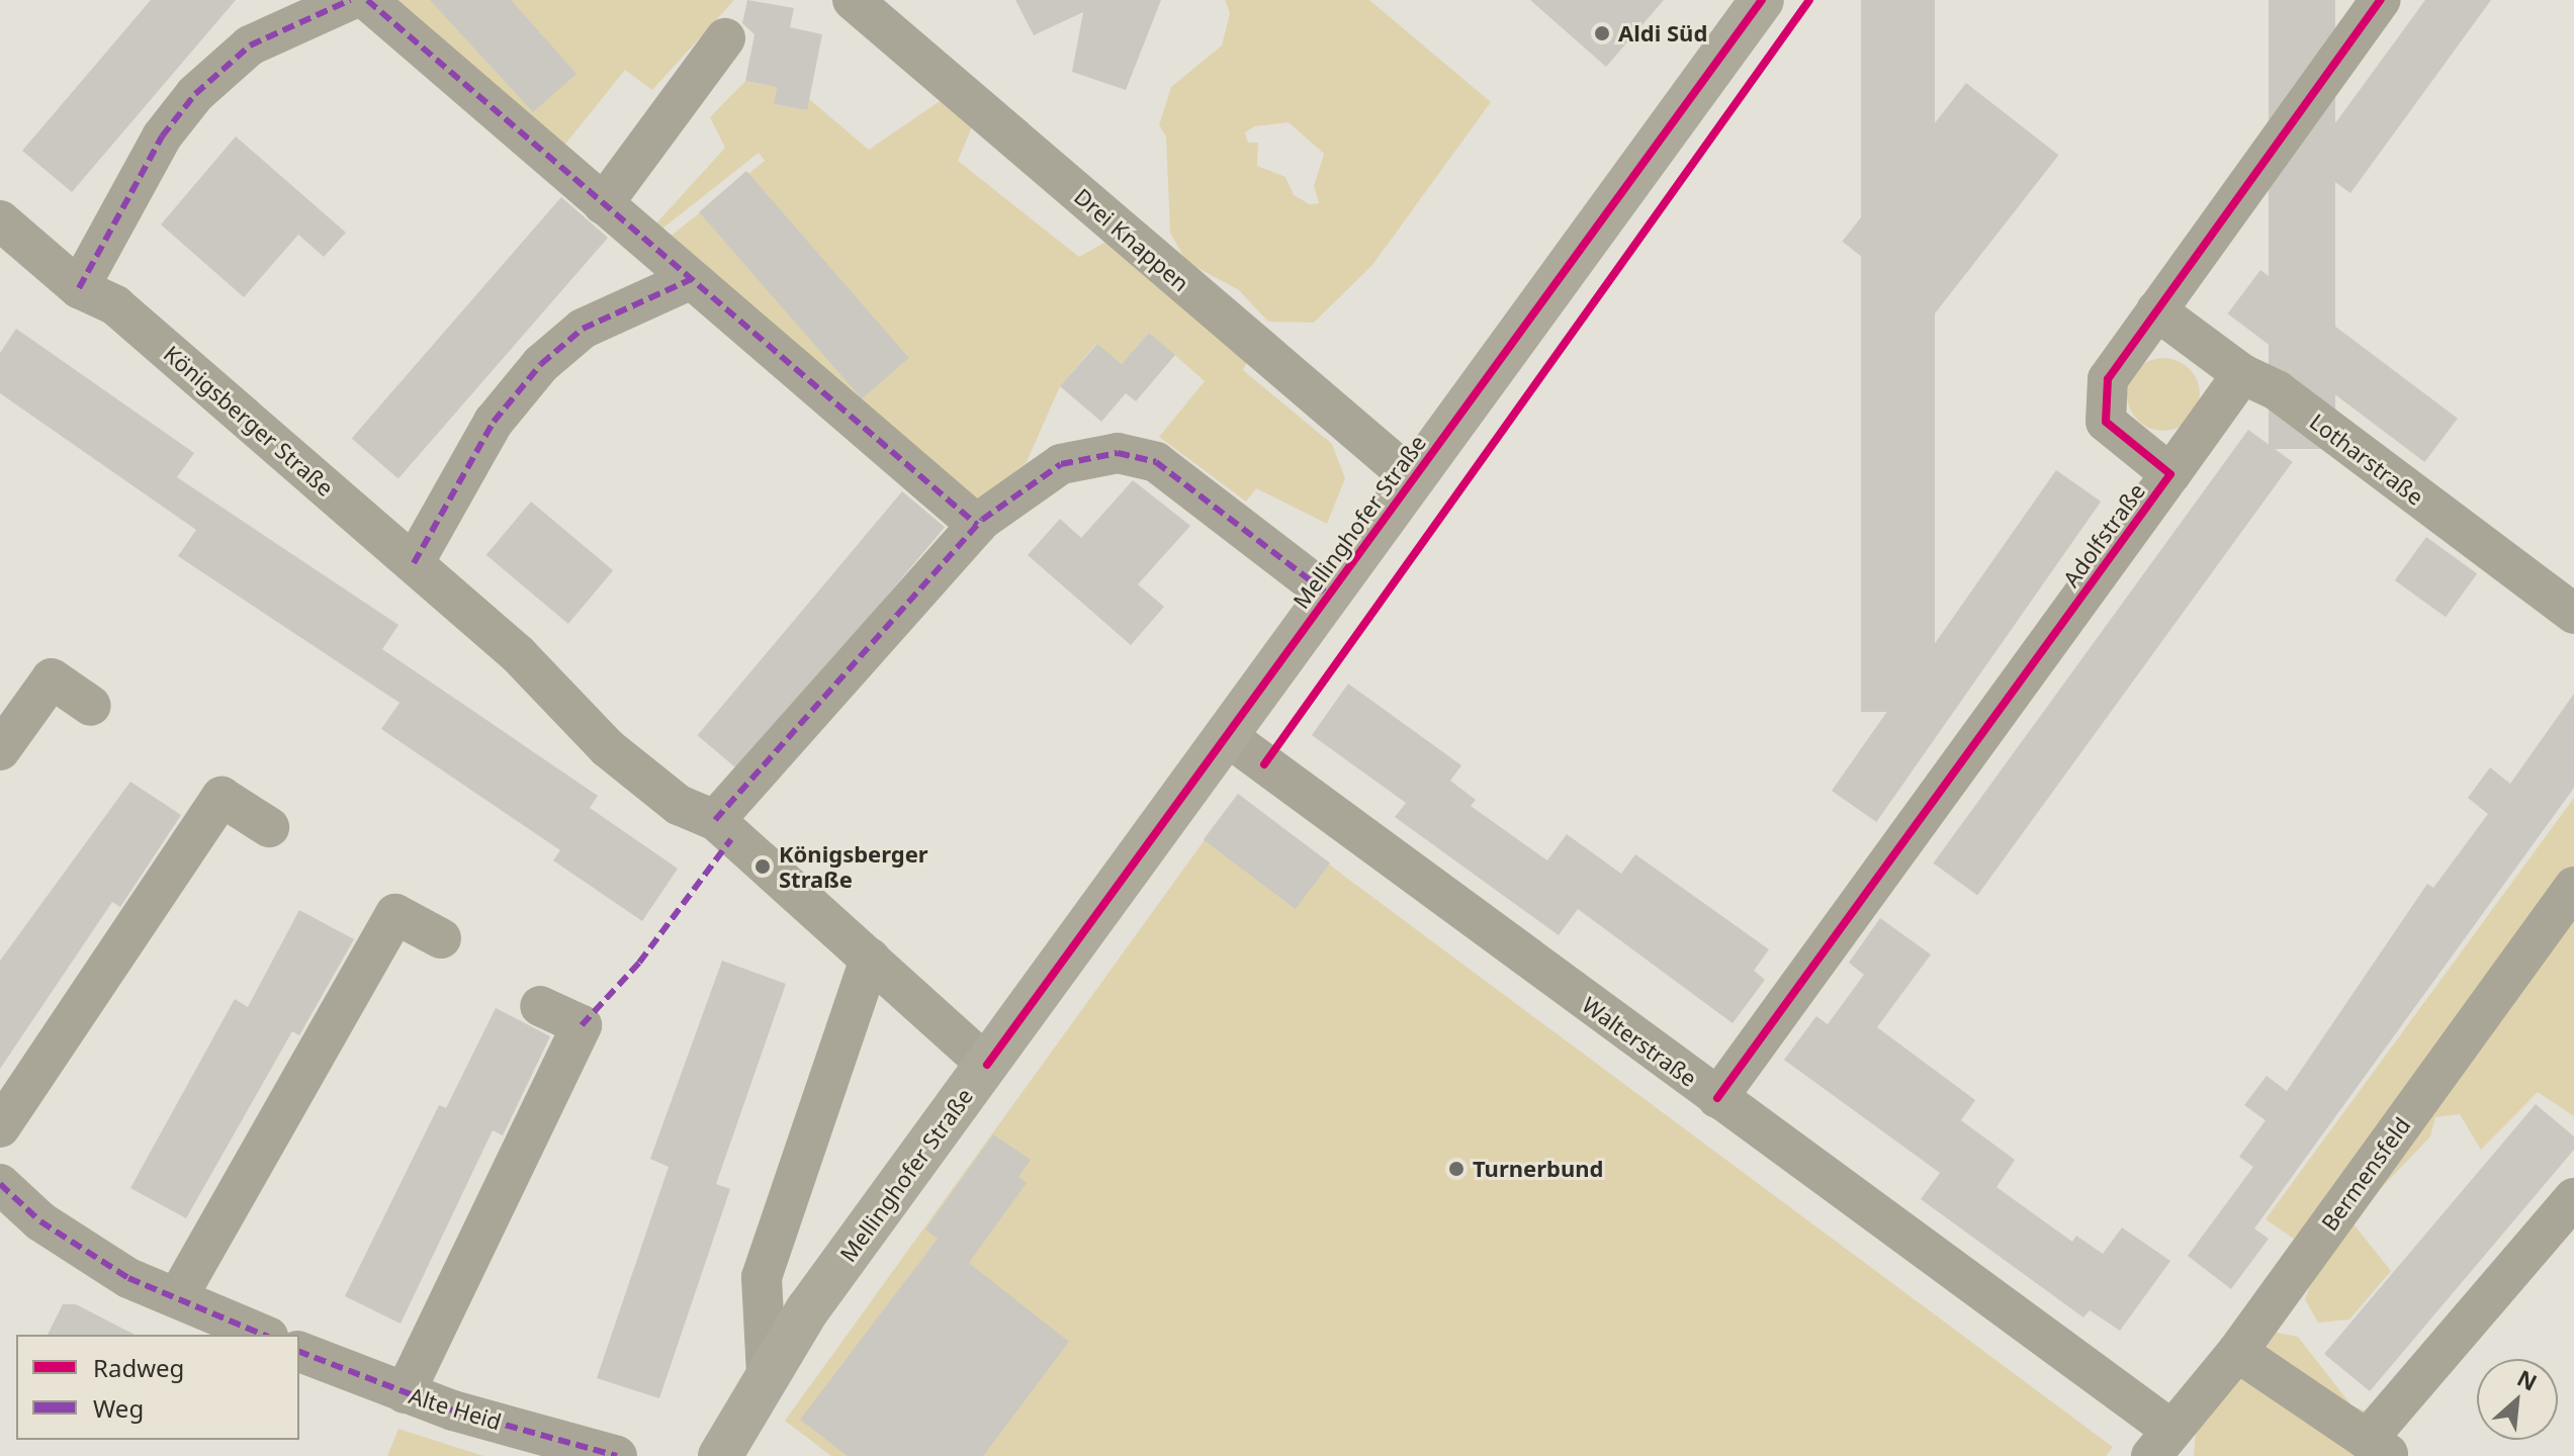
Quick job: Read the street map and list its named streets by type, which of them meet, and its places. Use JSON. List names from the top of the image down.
{
  "streets": {
    "main road": ["Mellinghofer Straße"],
    "street": [
      "Drei Knappen",
      "Königsberger Straße",
      "Lotharstraße",
      "Adolfstraße",
      "Walterstraße",
      "Bermensfeld",
      "Alte Heid"
    ]
  },
  "crossings": [
    ["Drei Knappen", "Mellinghofer Straße"],
    ["Königsberger Straße", "Mellinghofer Straße"],
    ["Lotharstraße", "Adolfstraße"],
    ["Mellinghofer Straße", "Walterstraße"],
    ["Adolfstraße", "Walterstraße"],
    ["Walterstraße", "Bermensfeld"]
  ],
  "places": ["Aldi Süd", "Königsberger Straße", "Turnerbund"],
  "legend": ["Radweg", "Weg"],
  "north": "top right"
}
